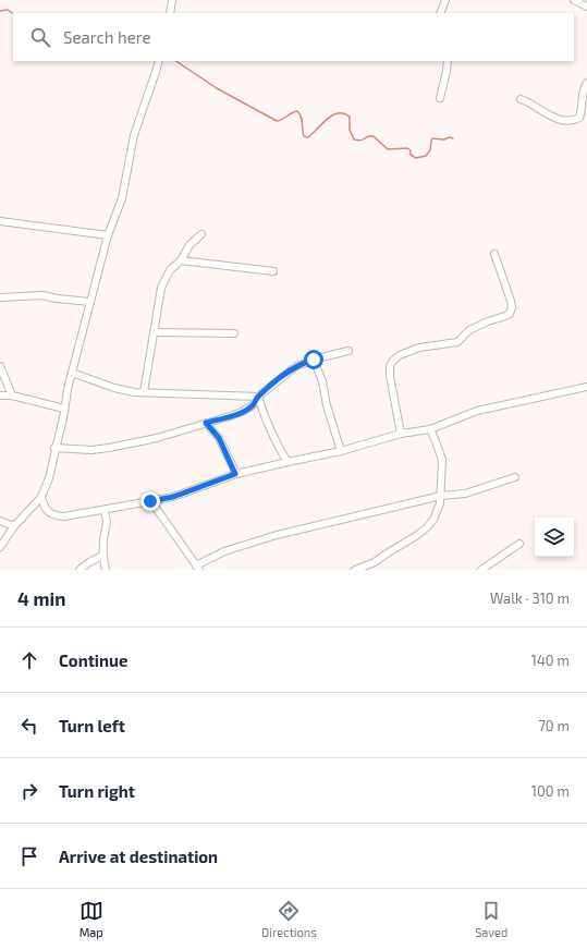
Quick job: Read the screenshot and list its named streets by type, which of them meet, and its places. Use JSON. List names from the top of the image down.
{
  "page": {
    "search": "Search here",
    "heading": ["4 min", "Walk · 310 m"],
    "list": [
      ["Continue", "140 m"],
      ["Turn left", "70 m"],
      ["Turn right", "100 m"],
      "Arrive at destination"
    ],
    "nav": ["Map", "Directions", "Saved"]
  }
}
